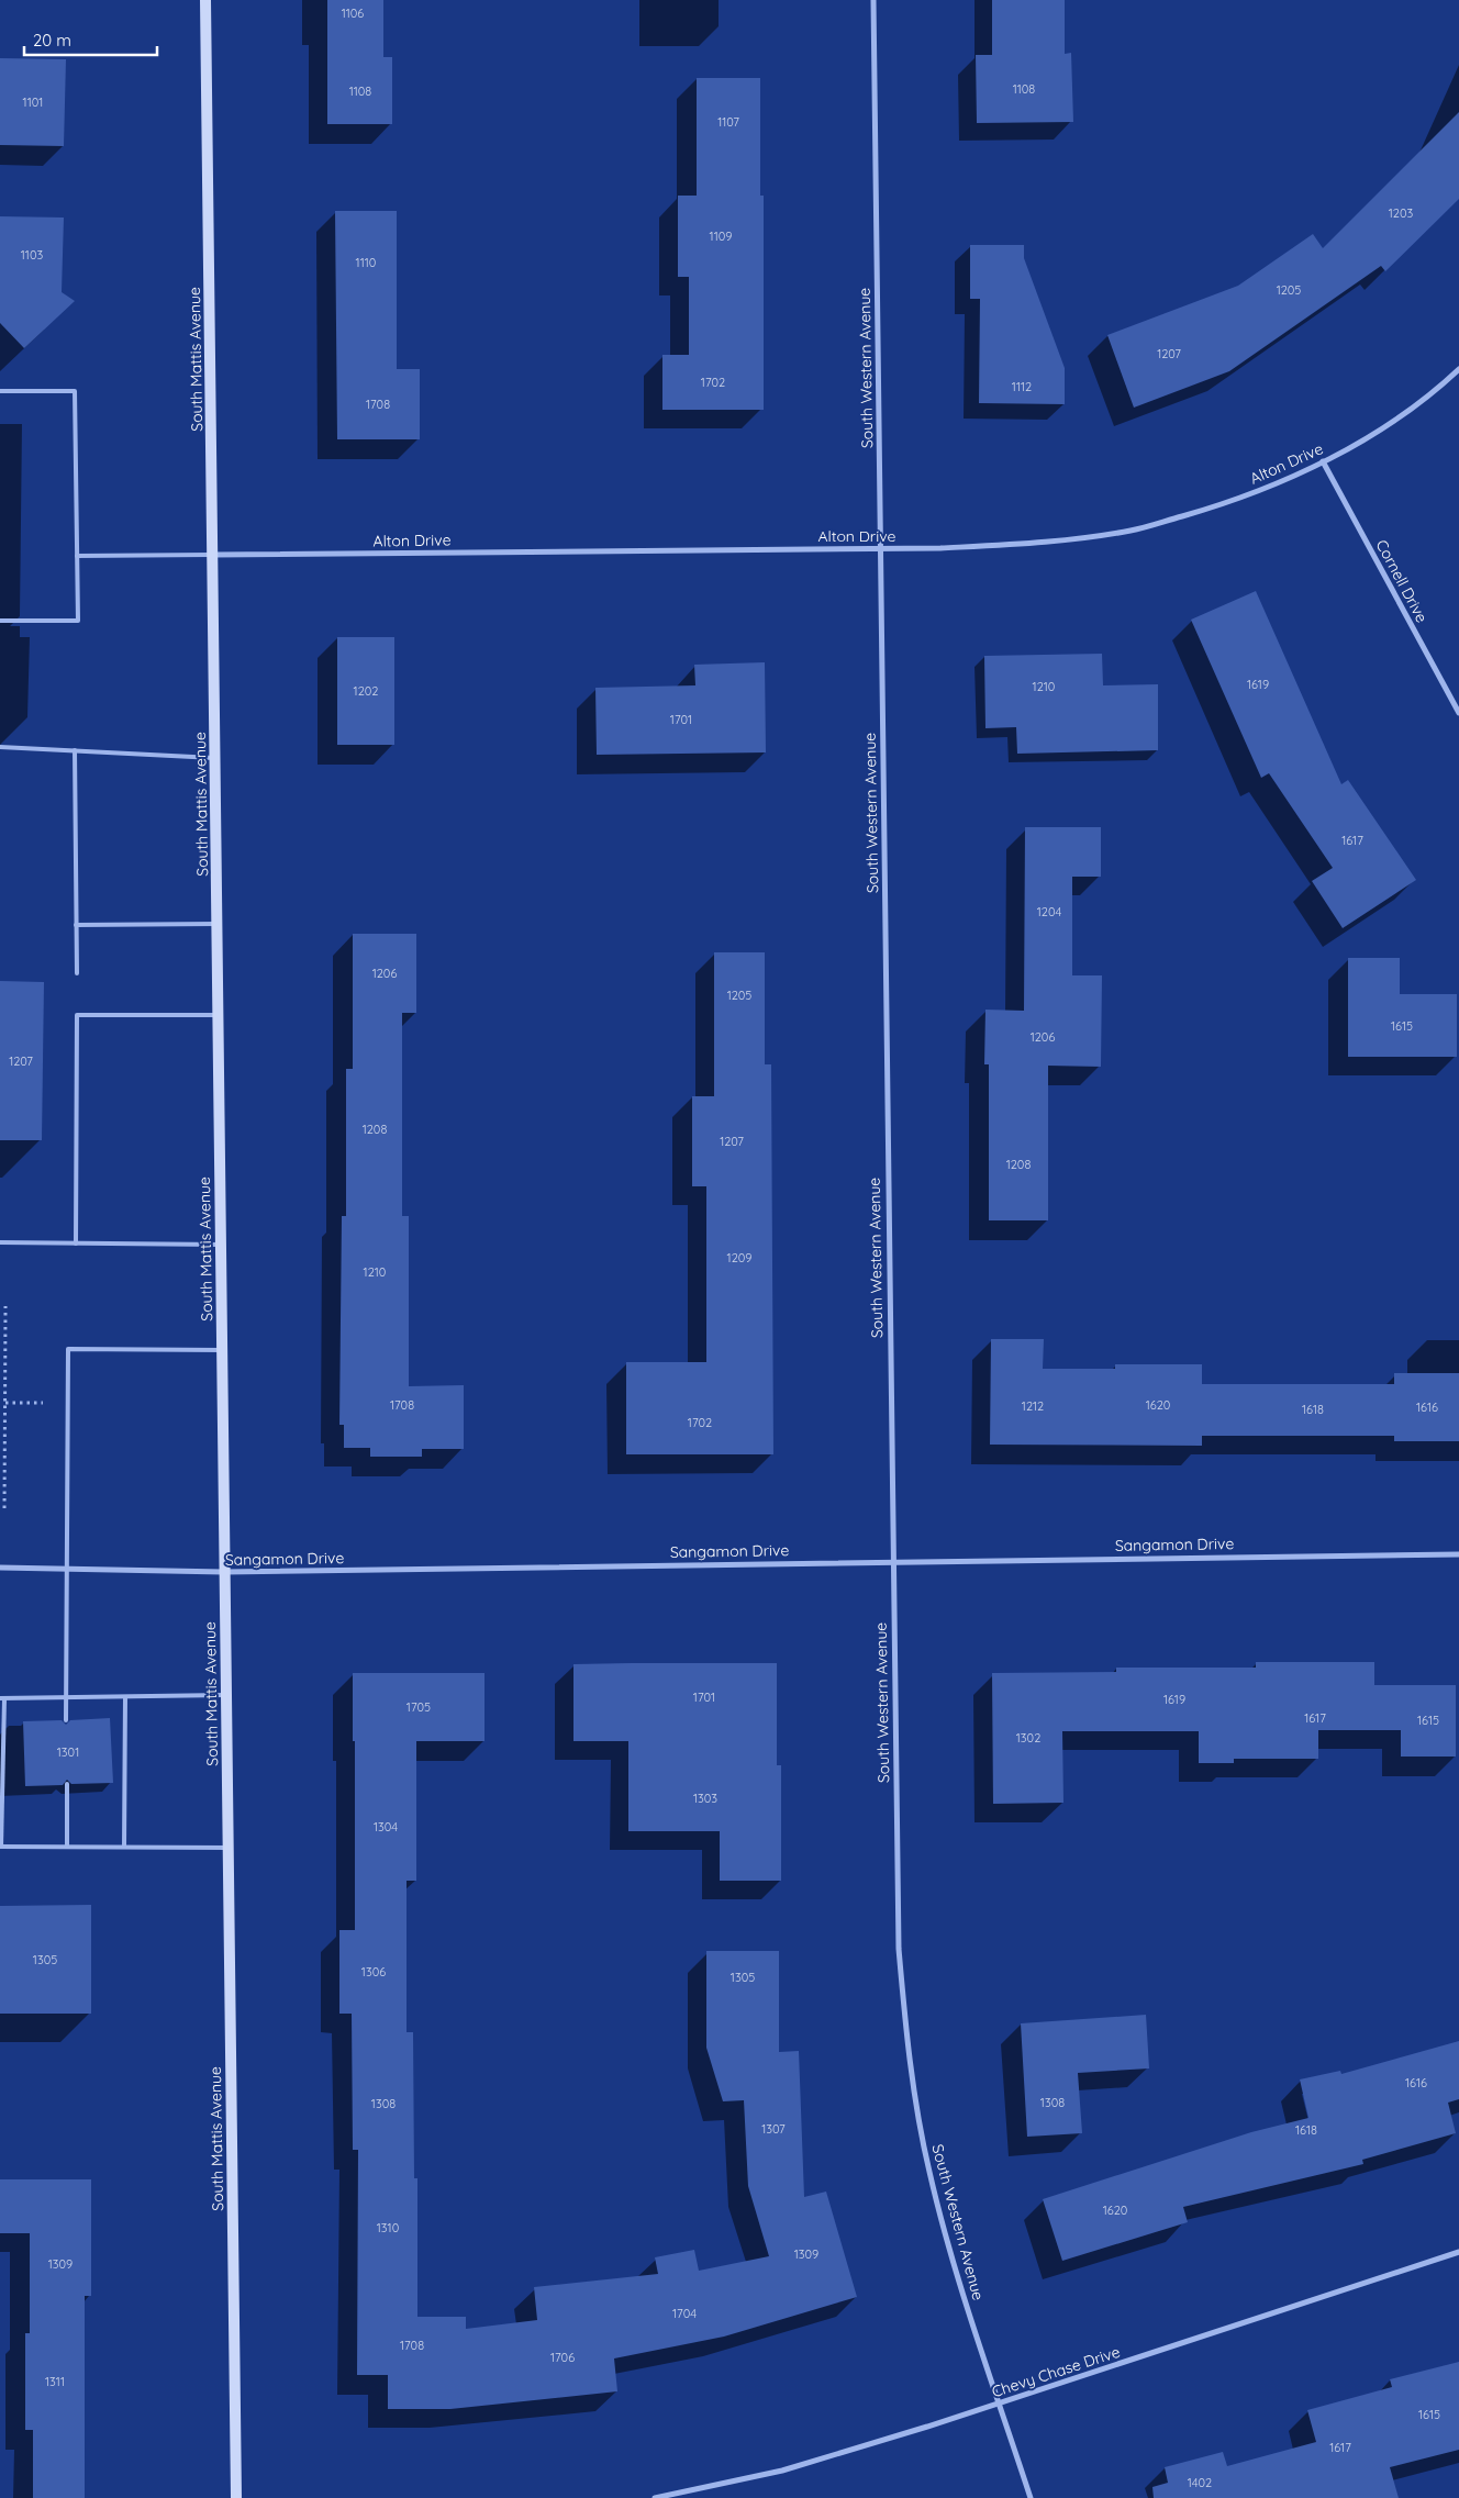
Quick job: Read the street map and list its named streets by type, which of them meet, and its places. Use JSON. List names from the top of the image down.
{
  "streets": {
    "main road": ["South Mattis Avenue"],
    "street": [
      "South Western Avenue",
      "Alton Drive",
      "Cornell Drive",
      "Sangamon Drive",
      "Chevy Chase Drive"
    ]
  },
  "crossings": [
    ["South Mattis Avenue", "Alton Drive"],
    ["South Mattis Avenue", "Sangamon Drive"],
    ["South Western Avenue", "Alton Drive"],
    ["South Western Avenue", "Sangamon Drive"],
    ["South Western Avenue", "Chevy Chase Drive"],
    ["Alton Drive", "Cornell Drive"]
  ],
  "house_numbers": [
    "1106",
    "1108",
    "1108",
    "1101",
    "1107",
    "1203",
    "1109",
    "1103",
    "1110",
    "1205",
    "1207",
    "1702",
    "1112",
    "1708",
    "1619",
    "1210",
    "1202",
    "1701",
    "1617",
    "1204",
    "1206",
    "1205",
    "1615",
    "1206",
    "1207",
    "1208",
    "1207",
    "1208",
    "1209",
    "1210",
    "1708",
    "1620",
    "1212",
    "1616",
    "1618",
    "1702",
    "1701",
    "1619",
    "1705",
    "1617",
    "1615",
    "1302",
    "1301",
    "1303",
    "1304",
    "1305",
    "1306",
    "1305",
    "1616",
    "1308",
    "1308",
    "1307",
    "1618",
    "1620",
    "1310",
    "1309",
    "1309",
    "1704",
    "1708",
    "1706",
    "1311",
    "1615",
    "1617",
    "1402"
  ],
  "scale_bar": "20 m"
}
